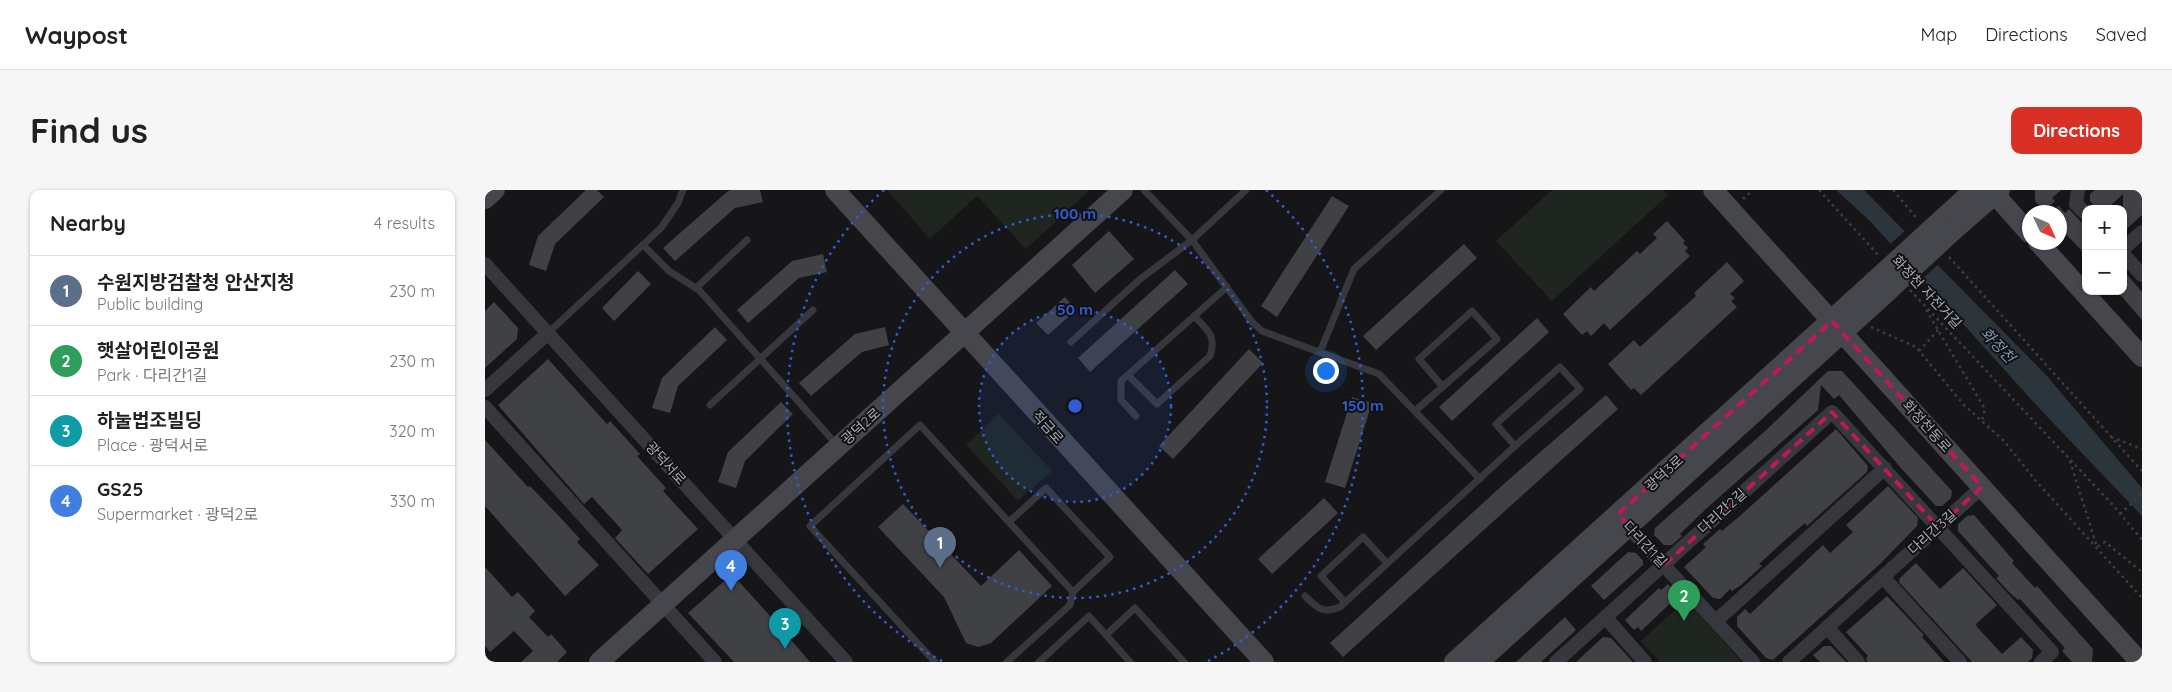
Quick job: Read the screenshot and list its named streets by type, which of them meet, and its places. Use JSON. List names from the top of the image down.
{
  "streets": {
    "street": [
      "광덕2로",
      "화정천동로",
      "적금로",
      "광덕서로",
      "광덕3로",
      "다리간2길",
      "다리간3길",
      "다리간1길"
    ],
    "path": ["화정천 자전거길"]
  },
  "crossings": [
    ["광덕2로", "적금로"],
    ["광덕2로", "광덕서로"],
    ["화정천동로", "광덕3로"],
    ["화정천동로", "다리간3길"],
    ["광덕3로", "다리간1길"],
    ["다리간2길", "다리간3길"],
    ["다리간2길", "다리간1길"]
  ],
  "water": ["화정천"],
  "north": "bottom right",
  "page": {
    "header": "Waypost",
    "nav": ["Map", "Directions", "Saved"],
    "buttons": "Directions",
    "title": "Find us",
    "heading": ["Nearby", "4 results"],
    "map_buttons": ["+", "−"],
    "list": [
      {
        "mark": "1",
        "name": "수원지방검찰청 안산지청",
        "note": "Public building",
        "value": "230 m"
      },
      {
        "mark": "2",
        "name": "햇살어린이공원",
        "note": "Park · 다리간1길",
        "value": "230 m"
      },
      {
        "mark": "3",
        "name": "하눌법조빌딩",
        "note": "Place · 광덕서로",
        "value": "320 m"
      },
      {
        "mark": "4",
        "name": "GS25",
        "note": "Supermarket · 광덕2로",
        "value": "330 m"
      }
    ],
    "pins": [
      "1",
      "4",
      "2",
      "3"
    ]
  },
  "rings": ["100 m", "50 m", "150 m"]
}
